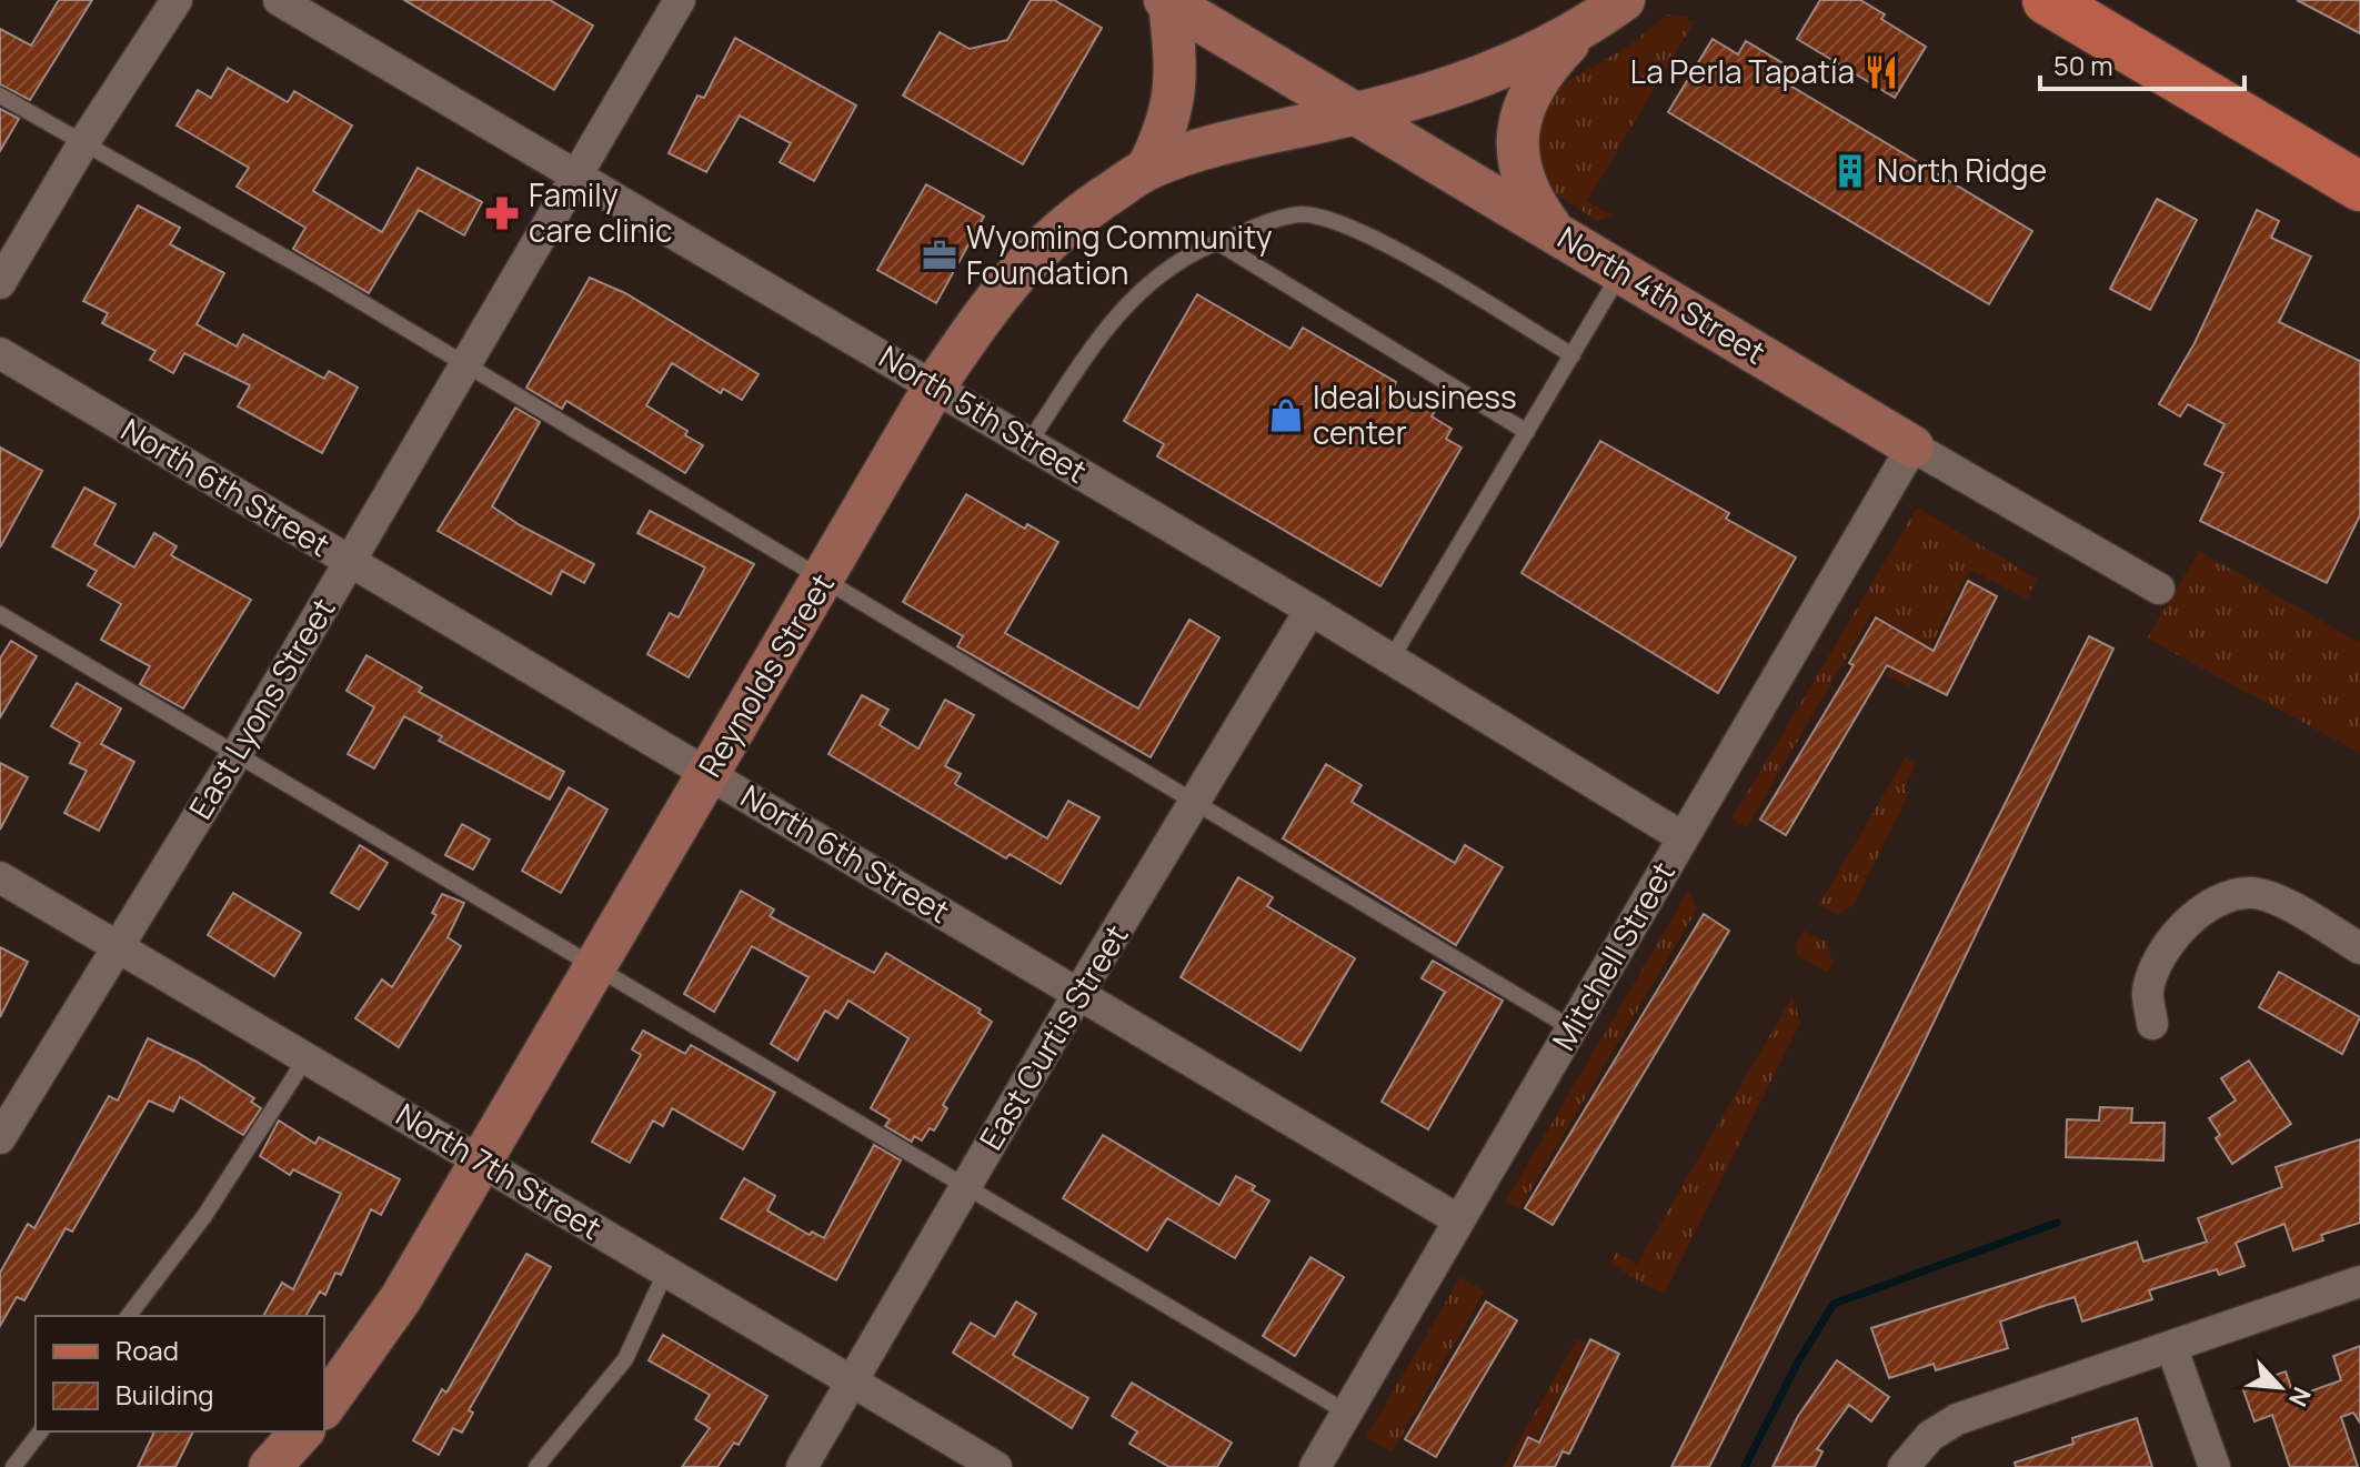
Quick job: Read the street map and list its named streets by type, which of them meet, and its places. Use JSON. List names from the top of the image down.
{
  "streets": {
    "main road": ["North 4th Street", "Reynolds Street"],
    "street": [
      "North 5th Street",
      "North 6th Street",
      "East Lyons Street",
      "Mitchell Street",
      "East Curtis Street",
      "North 7th Street"
    ]
  },
  "crossings": [
    ["North 4th Street", "Reynolds Street"],
    ["North 4th Street", "Mitchell Street"],
    ["North 5th Street", "Reynolds Street"],
    ["North 5th Street", "East Lyons Street"],
    ["North 5th Street", "Mitchell Street"],
    ["North 5th Street", "East Curtis Street"],
    ["North 6th Street", "Reynolds Street"],
    ["North 6th Street", "East Lyons Street"],
    ["North 6th Street", "Mitchell Street"],
    ["North 6th Street", "East Curtis Street"],
    ["Reynolds Street", "North 7th Street"],
    ["East Lyons Street", "North 7th Street"],
    ["East Curtis Street", "North 7th Street"]
  ],
  "places": {
    "restaurant": ["La Perla Tapatía"],
    "building": ["North Ridge"],
    "pharmacy": ["Family care clinic"],
    "office": ["Wyoming Community Foundation"],
    "shop": ["Ideal business center"]
  },
  "legend": ["Road", "Building"],
  "scale_bar": "50 m",
  "north": "bottom right"
}
